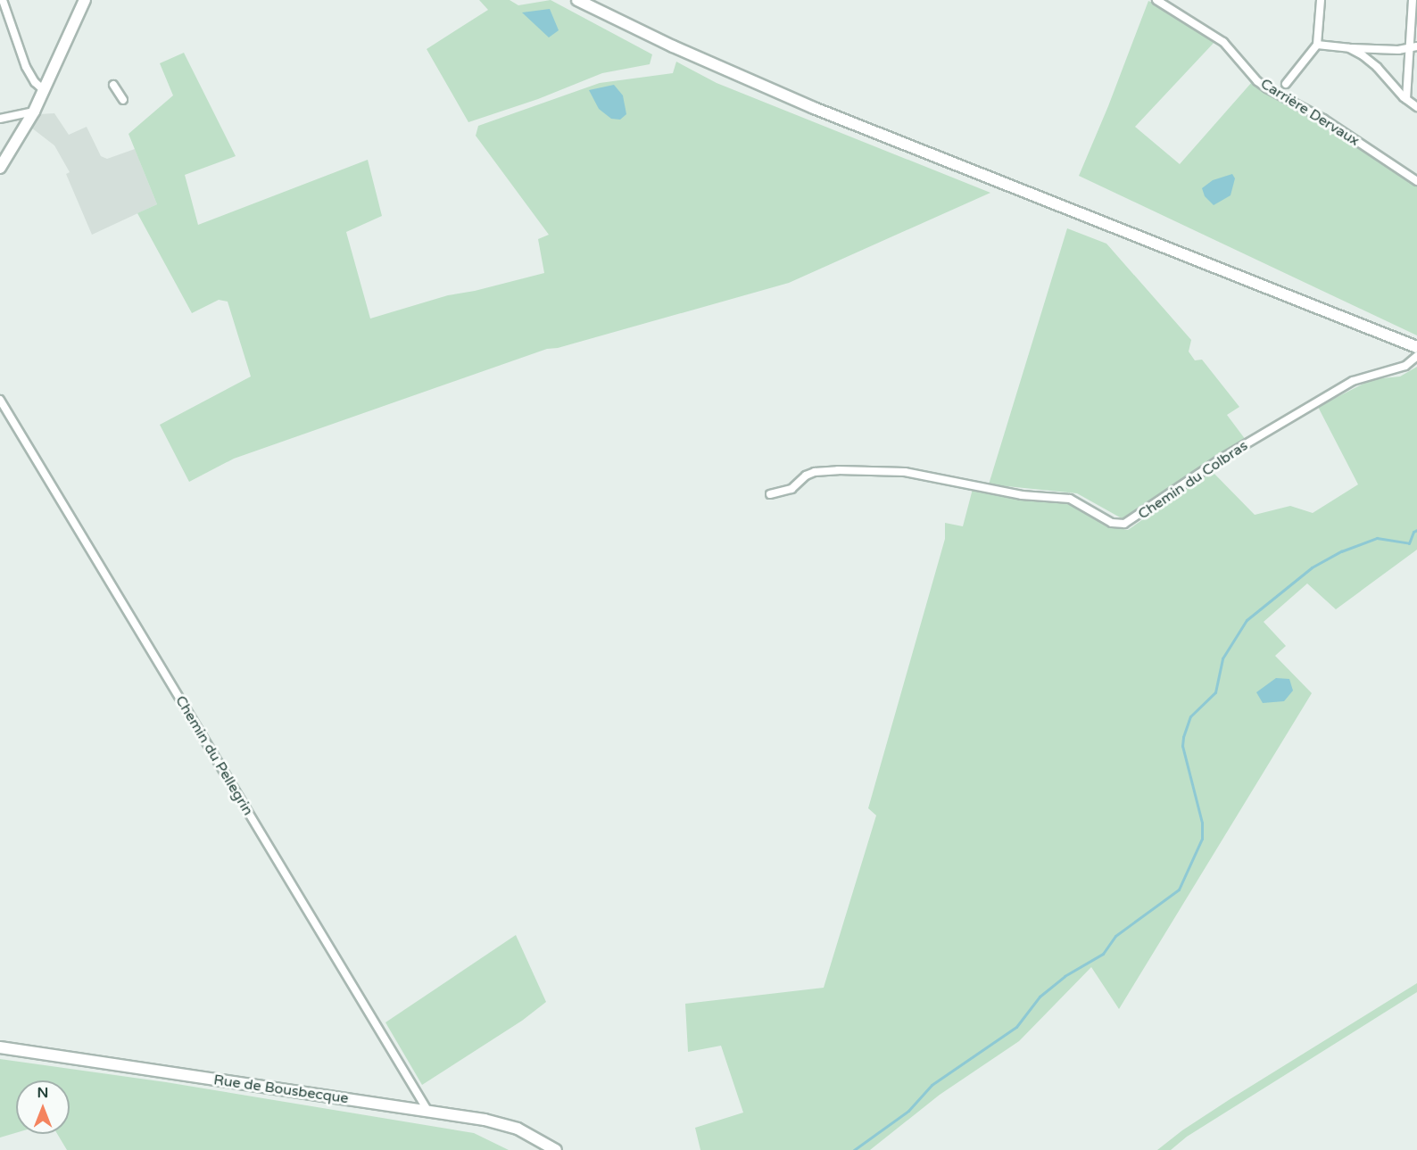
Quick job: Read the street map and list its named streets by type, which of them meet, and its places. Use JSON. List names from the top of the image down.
{
  "streets": {
    "main road": ["Rue de Bousbecque"],
    "street": ["Carrière Dervaux", "Chemin du Colbras", "Chemin du Pellegrin"]
  },
  "crossings": [
    ["Chemin du Pellegrin", "Rue de Bousbecque"]
  ],
  "north": "top"
}
